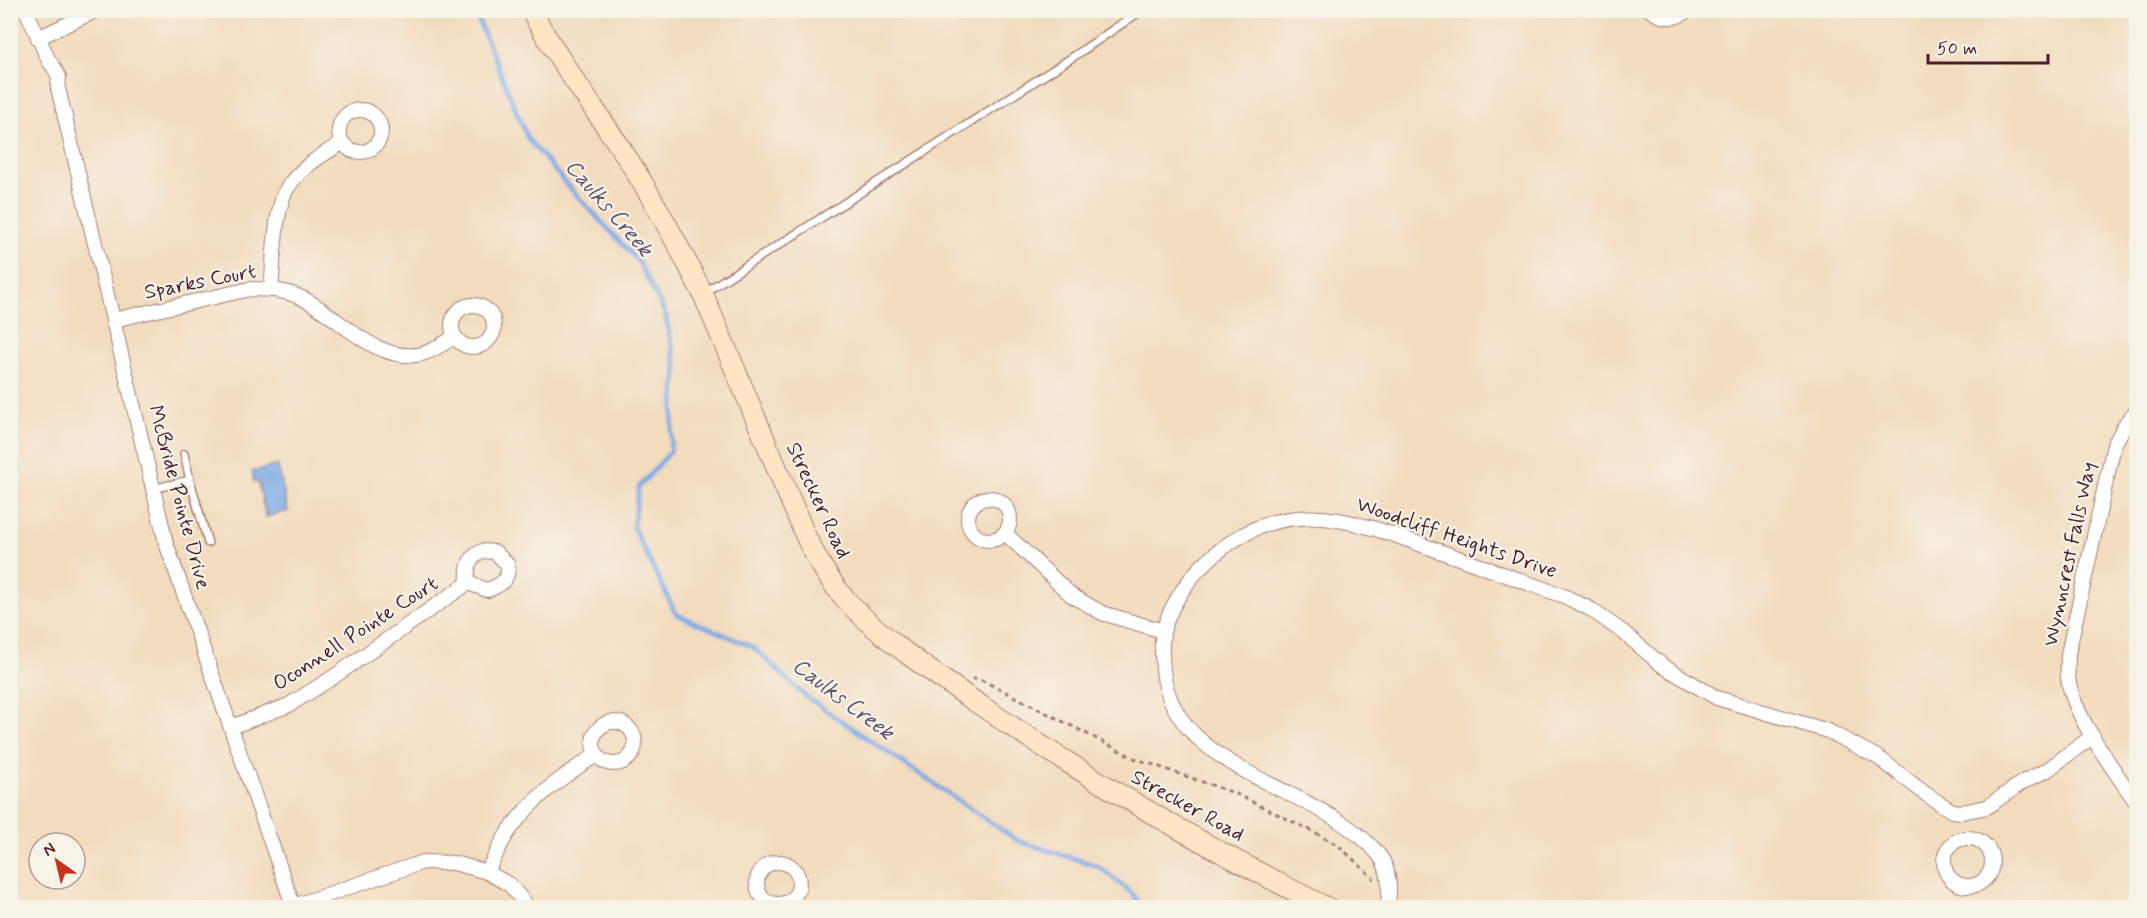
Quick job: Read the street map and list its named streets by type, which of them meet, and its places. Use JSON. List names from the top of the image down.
{
  "streets": {
    "street": [
      "Sparks Court",
      "McBride Pointe Drive",
      "Strecker Road",
      "Woodcliff Heights Drive",
      "Wynncrest Falls Way",
      "Oconnell Pointe Court"
    ]
  },
  "crossings": [
    ["Sparks Court", "McBride Pointe Drive"],
    ["McBride Pointe Drive", "Oconnell Pointe Court"],
    ["Woodcliff Heights Drive", "Wynncrest Falls Way"]
  ],
  "water": ["Caulks Creek"],
  "scale_bar": "50 m",
  "north": "top left"
}
